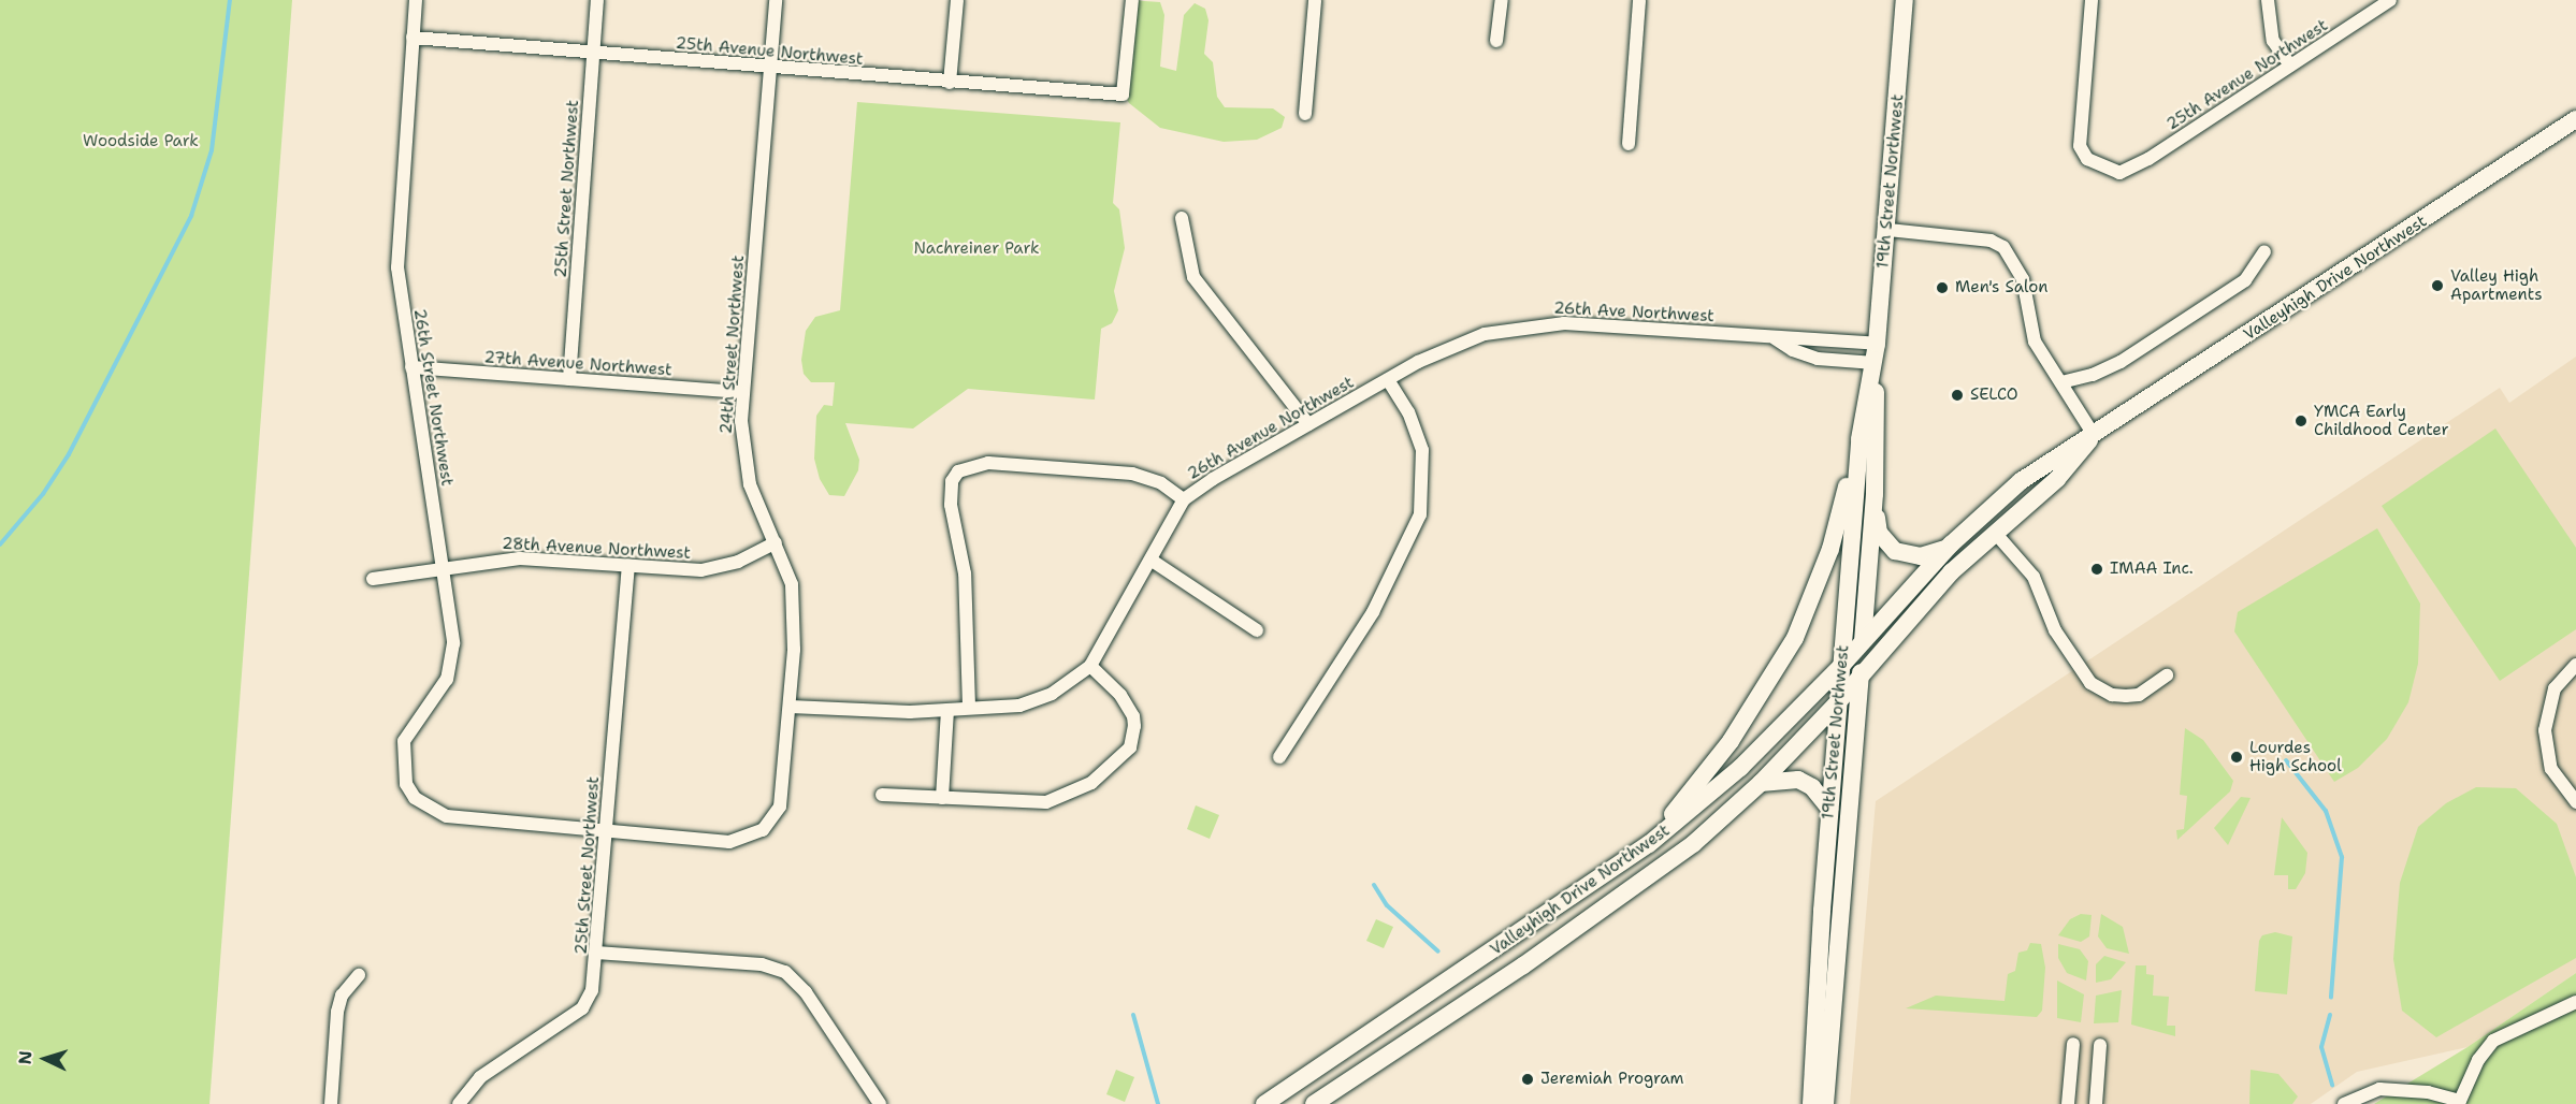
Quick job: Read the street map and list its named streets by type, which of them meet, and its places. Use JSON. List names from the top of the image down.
{
  "streets": {
    "main road": ["19th Street Northwest", "Valleyhigh Drive Northwest"],
    "street": [
      "25th Avenue Northwest",
      "25th Street Northwest",
      "26th Ave Northwest",
      "24th Street Northwest",
      "27th Avenue Northwest",
      "26th Street Northwest",
      "26th Avenue Northwest",
      "28th Avenue Northwest"
    ]
  },
  "crossings": [
    ["25th Avenue Northwest", "25th Street Northwest"],
    ["25th Avenue Northwest", "24th Street Northwest"],
    ["25th Avenue Northwest", "26th Street Northwest"],
    ["19th Street Northwest", "Valleyhigh Drive Northwest"],
    ["19th Street Northwest", "26th Ave Northwest"],
    ["25th Street Northwest", "24th Street Northwest"],
    ["25th Street Northwest", "27th Avenue Northwest"],
    ["25th Street Northwest", "26th Street Northwest"],
    ["25th Street Northwest", "28th Avenue Northwest"],
    ["26th Ave Northwest", "26th Avenue Northwest"],
    ["24th Street Northwest", "27th Avenue Northwest"],
    ["24th Street Northwest", "26th Street Northwest"],
    ["24th Street Northwest", "26th Avenue Northwest"],
    ["24th Street Northwest", "28th Avenue Northwest"],
    ["27th Avenue Northwest", "26th Street Northwest"],
    ["26th Street Northwest", "28th Avenue Northwest"]
  ],
  "parks": ["Woodside Park", "Nachreiner Park"],
  "places": [
    "Valley High Apartments",
    "Men's Salon",
    "SELCO",
    "YMCA Early Childhood Center",
    "IMAA Inc.",
    "Lourdes High School",
    "Jeremiah Program"
  ],
  "north": "left"
}
